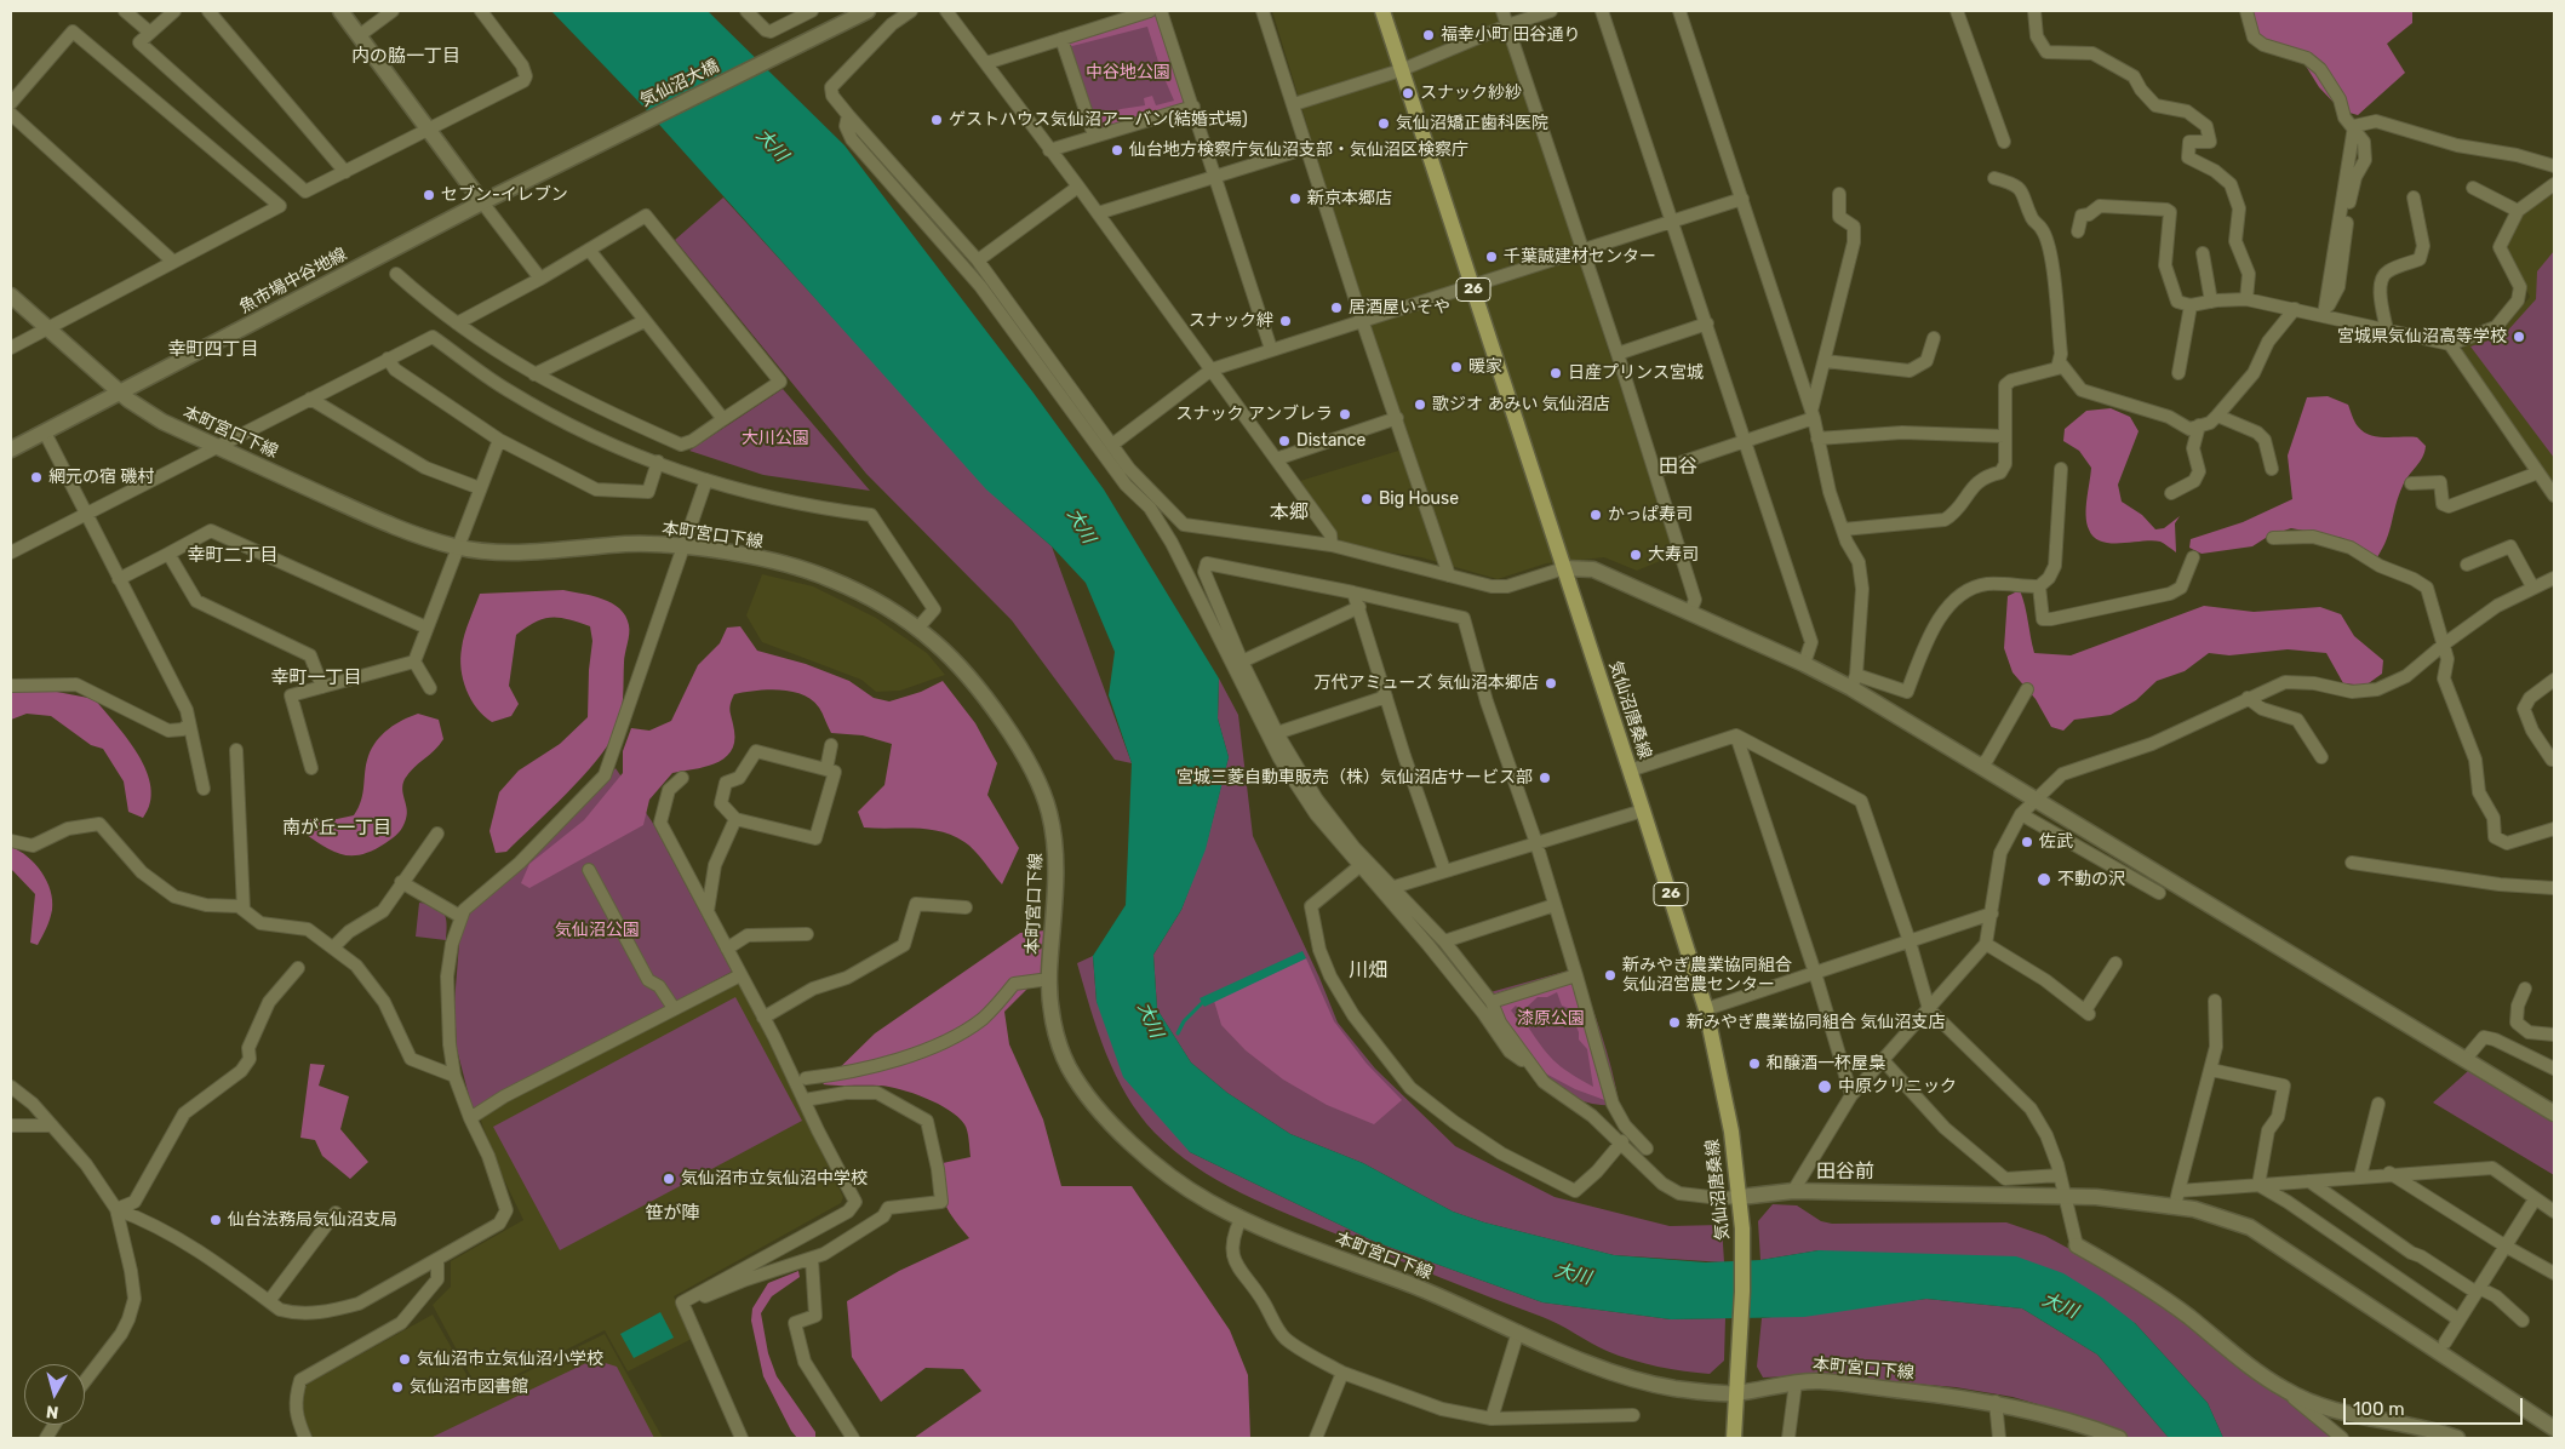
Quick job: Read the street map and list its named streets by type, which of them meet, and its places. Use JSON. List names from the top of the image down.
{
  "streets": {
    "main road": ["26", "気仙沼唐桑線"],
    "street": ["気仙沼大橋", "魚市場中谷地線", "本町宮口下線"]
  },
  "crossings": [
    ["気仙沼大橋", "魚市場中谷地線"],
    ["魚市場中谷地線", "本町宮口下線"],
    ["本町宮口下線", "気仙沼唐桑線"]
  ],
  "districts": [
    "内の脇一丁目",
    "幸町四丁目",
    "田谷",
    "本郷",
    "幸町二丁目",
    "幸町一丁目",
    "南が丘一丁目",
    "川畑",
    "田谷前",
    "笹が陣"
  ],
  "water": ["大川"],
  "parks": [
    "中谷地公園",
    "大川公園",
    "気仙沼公園",
    "漆原公園"
  ],
  "places": [
    "福幸小町 田谷通り",
    "スナック紗紗",
    "ゲストハウス気仙沼アーバン(結婚式場)",
    "気仙沼矯正歯科医院",
    "仙台地方検察庁気仙沼支部・気仙沼区検察庁",
    "セブン-イレブン",
    "新京本郷店",
    "千葉誠建材センター",
    "居酒屋いそや",
    "スナック絆",
    "宮城県気仙沼高等学校",
    "暖家",
    "日産プリンス宮城",
    "歌ジオ あみい 気仙沼店",
    "スナック アンブレラ",
    "Distance",
    "網元の宿 磯村",
    "Big House",
    "かっぱ寿司",
    "大寿司",
    "万代アミューズ 気仙沼本郷店",
    "宮城三菱自動車販売（株）気仙沼店サービス部",
    "佐武",
    "不動の沢",
    "新みやぎ農業協同組合 気仙沼営農センター",
    "新みやぎ農業協同組合 気仙沼支店",
    "和醸酒一杯屋梟",
    "中原クリニック",
    "気仙沼市立気仙沼中学校",
    "仙台法務局気仙沼支局",
    "気仙沼市立気仙沼小学校",
    "気仙沼市図書館"
  ],
  "scale_bar": "100 m",
  "north": "bottom"
}
